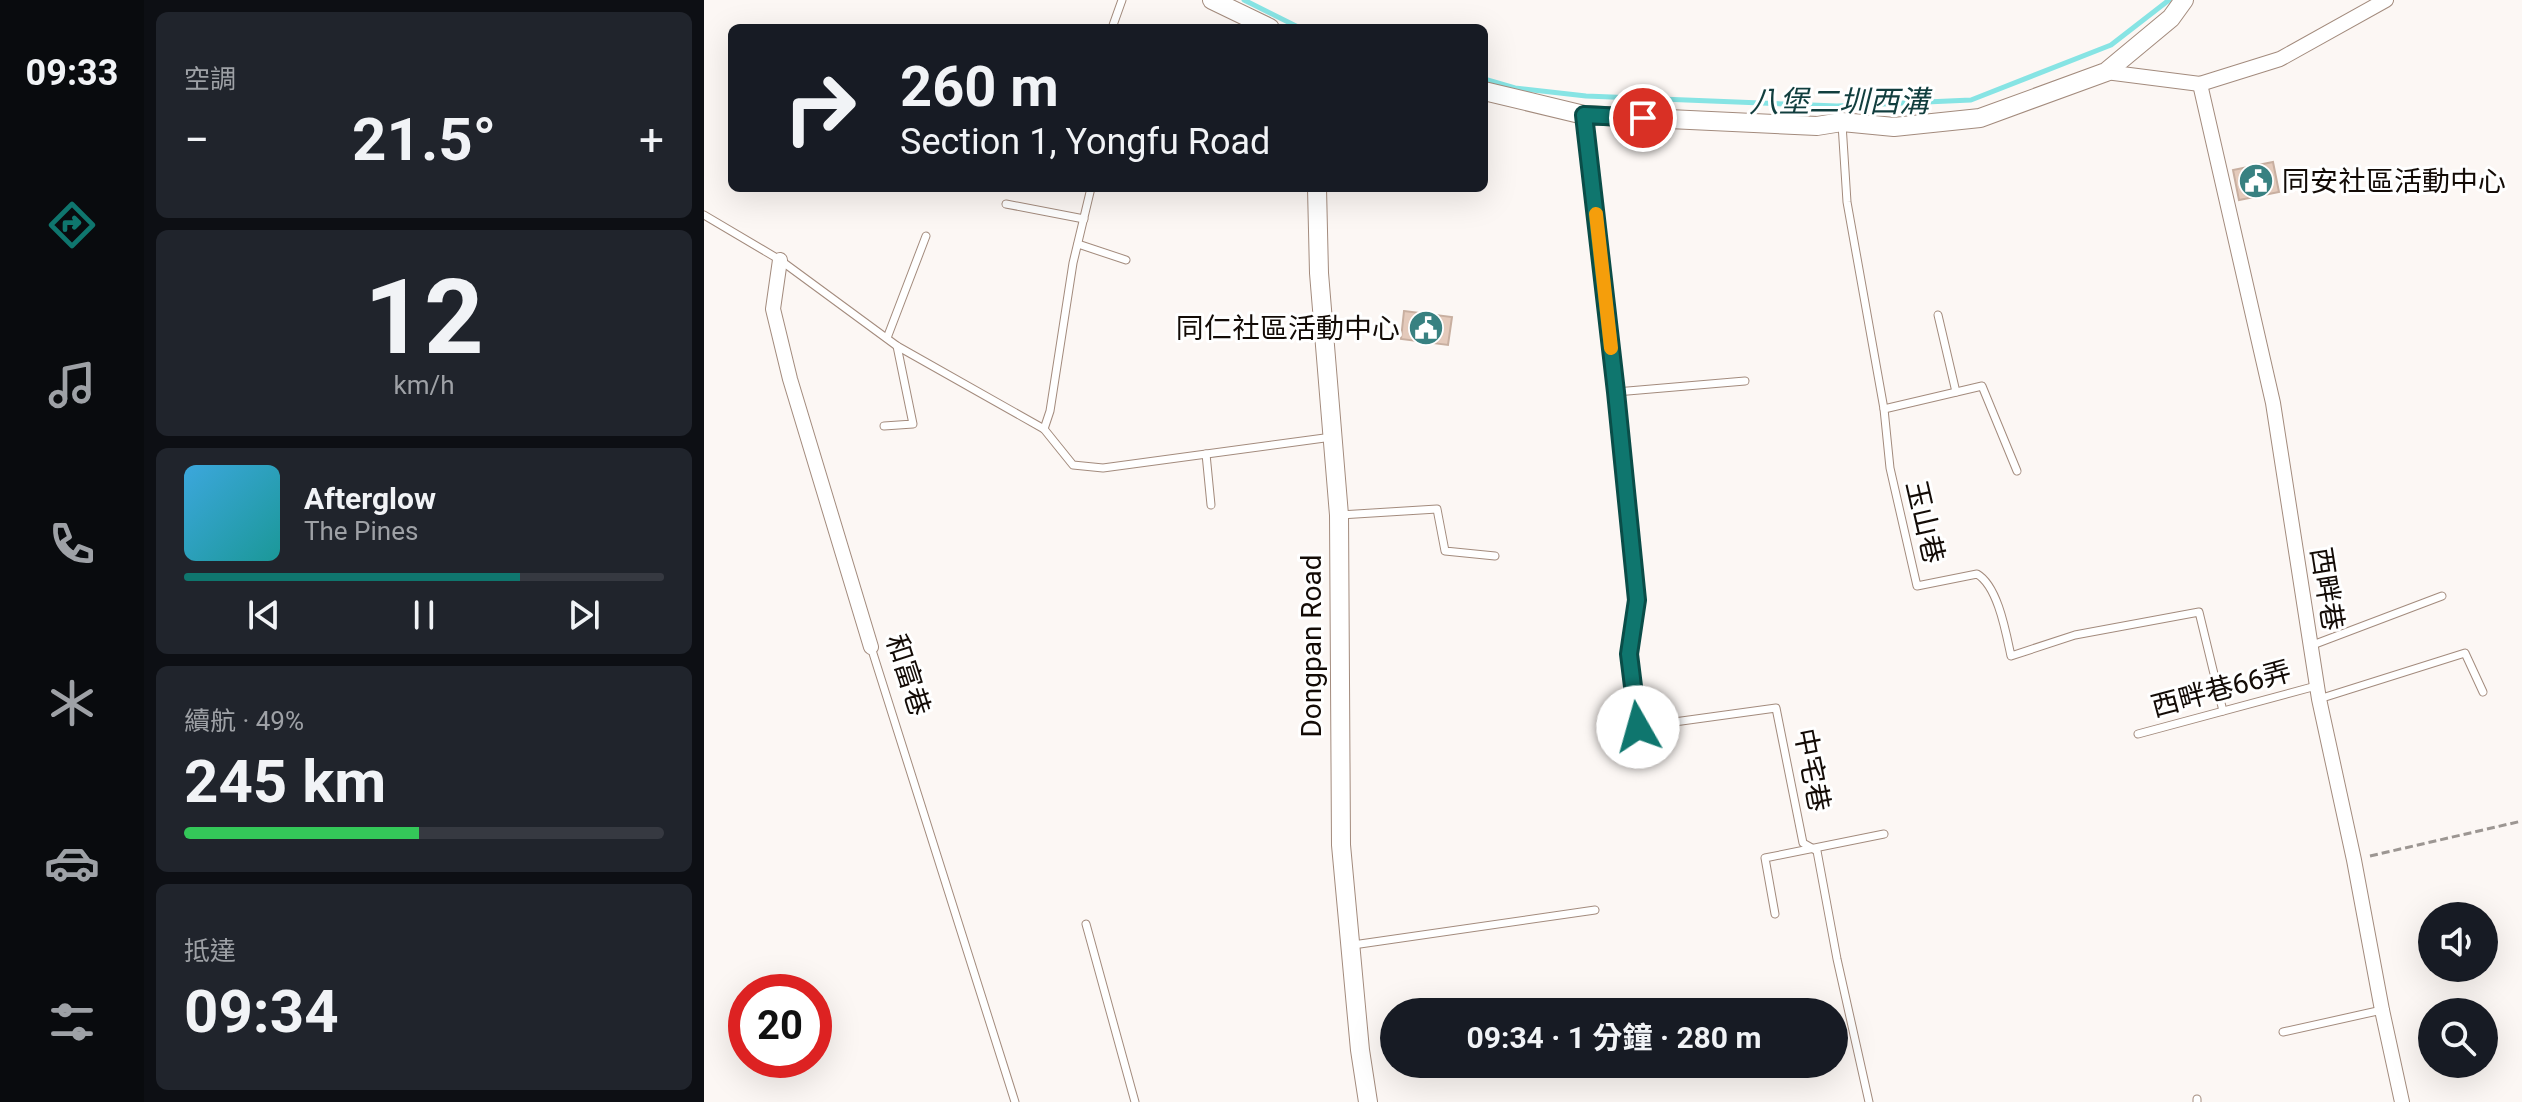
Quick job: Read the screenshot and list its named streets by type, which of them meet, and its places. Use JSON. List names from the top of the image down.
{
  "streets": {
    "street": ["西畔巷", "Dongpan Road", "和富巷"],
    "lane": ["玉山巷", "西畔巷66弄", "中宅巷"]
  },
  "crossings": [
    ["玉山巷", "西畔巷66弄"],
    ["西畔巷", "西畔巷66弄"]
  ],
  "water": ["八堡二圳西溝"],
  "places": {
    "public building": ["同安社區活動中心", "同仁社區活動中心"]
  },
  "page": {
    "tabs": "09:33",
    "tile": [
      "空調",
      ["12", "km/h"],
      ["續航 · 49%", "245 km"],
      ["抵達", "09:34"]
    ],
    "turn": ["260 m", "Section 1, Yongfu Road"],
    "heat": ["−", "21.5°", "+"],
    "song": ["Afterglow", "The Pines"],
    "limit": "20",
    "trip": "09:34 · 1 分鐘 · 280 m"
  }
}
